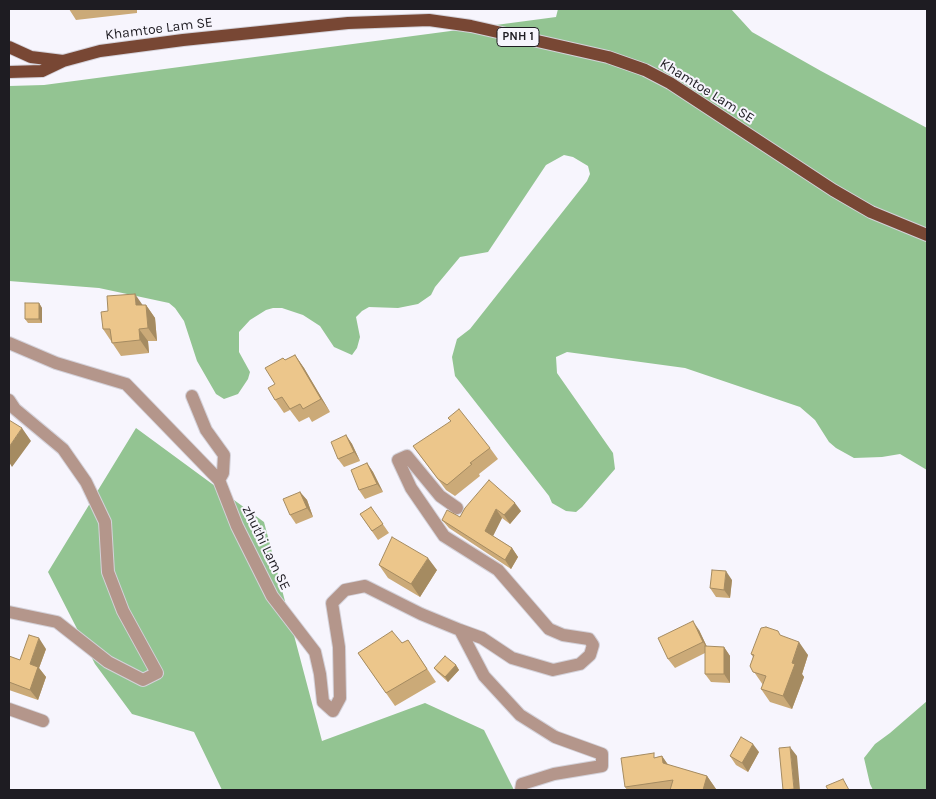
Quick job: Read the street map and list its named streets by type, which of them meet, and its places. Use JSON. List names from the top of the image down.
{
  "streets": {
    "main road": ["Khamtoe Lam SE", "PNH 1"],
    "street": ["zhuthi Lam SE"]
  }
}
